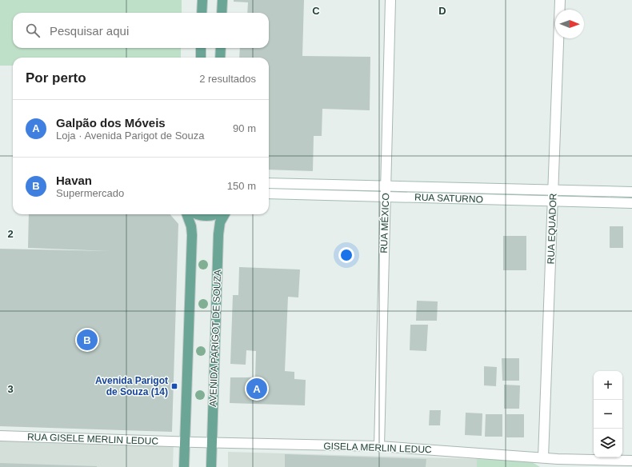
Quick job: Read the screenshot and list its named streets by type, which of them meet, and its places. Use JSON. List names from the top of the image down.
{
  "streets": {
    "main road": ["AVENIDA PARIGOT DE SOUZA"],
    "street": [
      "RUA SATURNO",
      "RUA MÉXICO",
      "RUA EQUADOR",
      "RUA GISELE MERLIN LEDUC",
      "GISELA MERLIN LEDUC"
    ]
  },
  "crossings": [
    ["RUA SATURNO", "RUA MÉXICO"],
    ["RUA SATURNO", "RUA EQUADOR"],
    ["RUA MÉXICO", "GISELA MERLIN LEDUC"],
    ["RUA EQUADOR", "GISELA MERLIN LEDUC"],
    ["AVENIDA PARIGOT DE SOUZA", "RUA GISELE MERLIN LEDUC"],
    ["AVENIDA PARIGOT DE SOUZA", "GISELA MERLIN LEDUC"],
    ["RUA GISELE MERLIN LEDUC", "GISELA MERLIN LEDUC"]
  ],
  "places": {
    "transit": ["Avenida Parigot de Souza (14)"]
  },
  "north": "right",
  "page": {
    "search": "Pesquisar aqui",
    "heading": ["Por perto", "2 resultados"],
    "list": [
      {
        "mark": "A",
        "name": "Galpão dos Móveis",
        "note": "Loja · Avenida Parigot de Souza",
        "value": "90 m"
      },
      {
        "mark": "B",
        "name": "Havan",
        "note": "Supermercado",
        "value": "150 m"
      }
    ],
    "pins": ["B", "A"],
    "map_buttons": ["+", "−"]
  },
  "grid": {
    "columns": ["C", "D"],
    "rows": ["2", "3"]
  }
}
